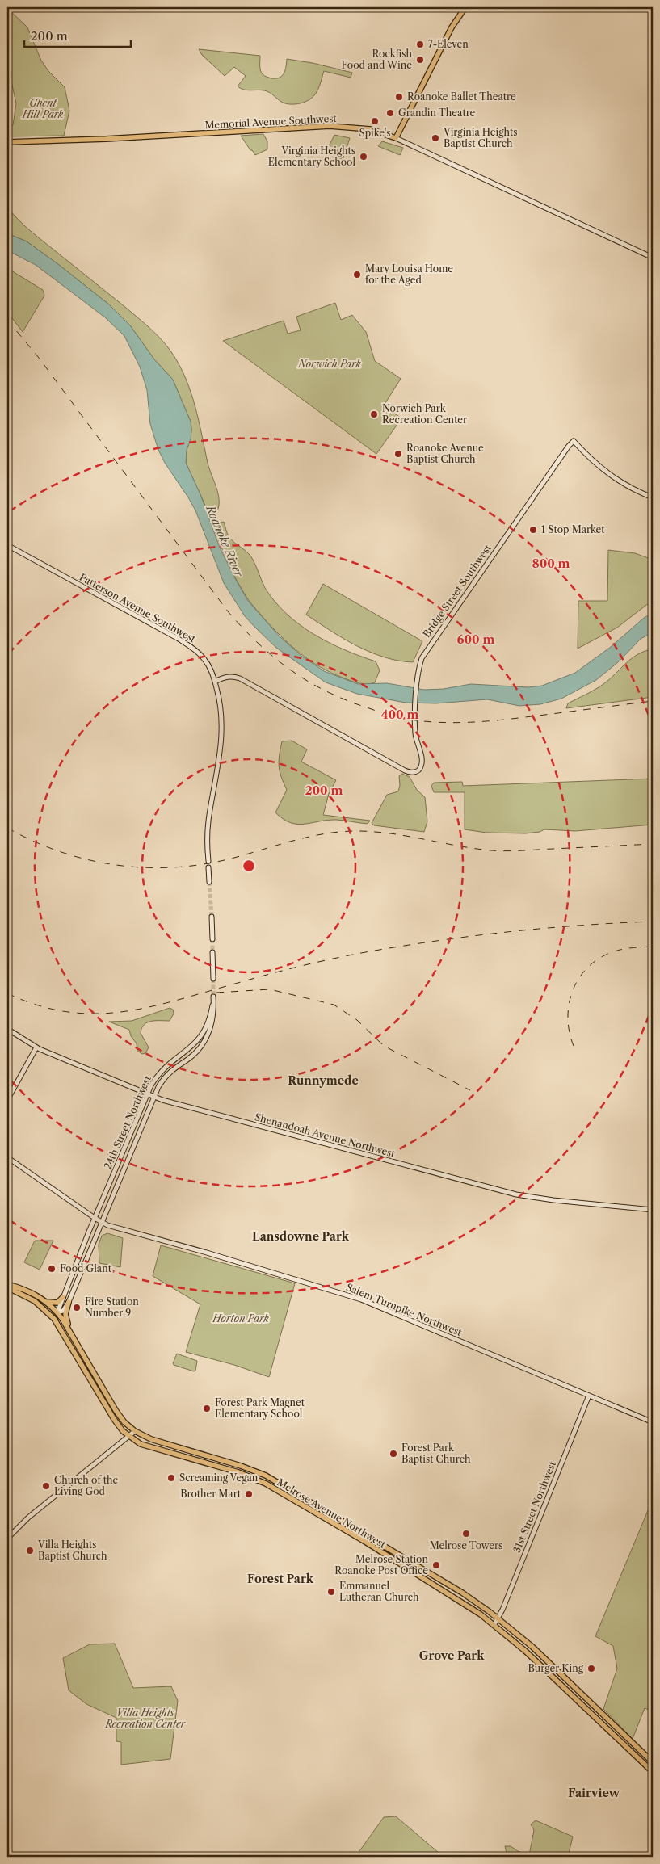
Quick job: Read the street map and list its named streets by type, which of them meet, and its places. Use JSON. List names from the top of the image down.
{
  "streets": {
    "main road": ["Memorial Avenue Southwest", "Melrose Avenue Northwest"],
    "street": [
      "Bridge Street Southwest",
      "Patterson Avenue Southwest",
      "24th Street Northwest",
      "Shenandoah Avenue Northwest",
      "Salem Turnpike Northwest",
      "31st Street Northwest"
    ]
  },
  "crossings": [
    ["Bridge Street Southwest", "Patterson Avenue Southwest"],
    ["24th Street Northwest", "Shenandoah Avenue Northwest"],
    ["24th Street Northwest", "Salem Turnpike Northwest"],
    ["24th Street Northwest", "Melrose Avenue Northwest"],
    ["Salem Turnpike Northwest", "31st Street Northwest"],
    ["31st Street Northwest", "Melrose Avenue Northwest"]
  ],
  "districts": [
    "Runnymede",
    "Lansdowne Park",
    "Forest Park",
    "Grove Park",
    "Fairview"
  ],
  "water": ["Roanoke River"],
  "parks": [
    "Ghent Hill Park",
    "Norwich Park",
    "Horton Park",
    "Villa Heights Recreation Center"
  ],
  "places": [
    "7-Eleven",
    "Rockfish Food and Wine",
    "Roanoke Ballet Theatre",
    "Grandin Theatre",
    "Spike's",
    "Virginia Heights Baptist Church",
    "Virginia Heights Elementary School",
    "Mary Louisa Home for the Aged",
    "Norwich Park Recreation Center",
    "Roanoke Avenue Baptist Church",
    "1 Stop Market",
    "Food Giant",
    "Fire Station Number 9",
    "Forest Park Magnet Elementary School",
    "Forest Park Baptist Church",
    "Screaming Vegan",
    "Church of the Living God",
    "Brother Mart",
    "Melrose Towers",
    "Villa Heights Baptist Church",
    "Melrose Station Roanoke Post Office",
    "Emmanuel Lutheran Church",
    "Burger King"
  ],
  "scale_bar": "200 m",
  "rings": [
    "800 m",
    "600 m",
    "400 m",
    "200 m"
  ]
}
